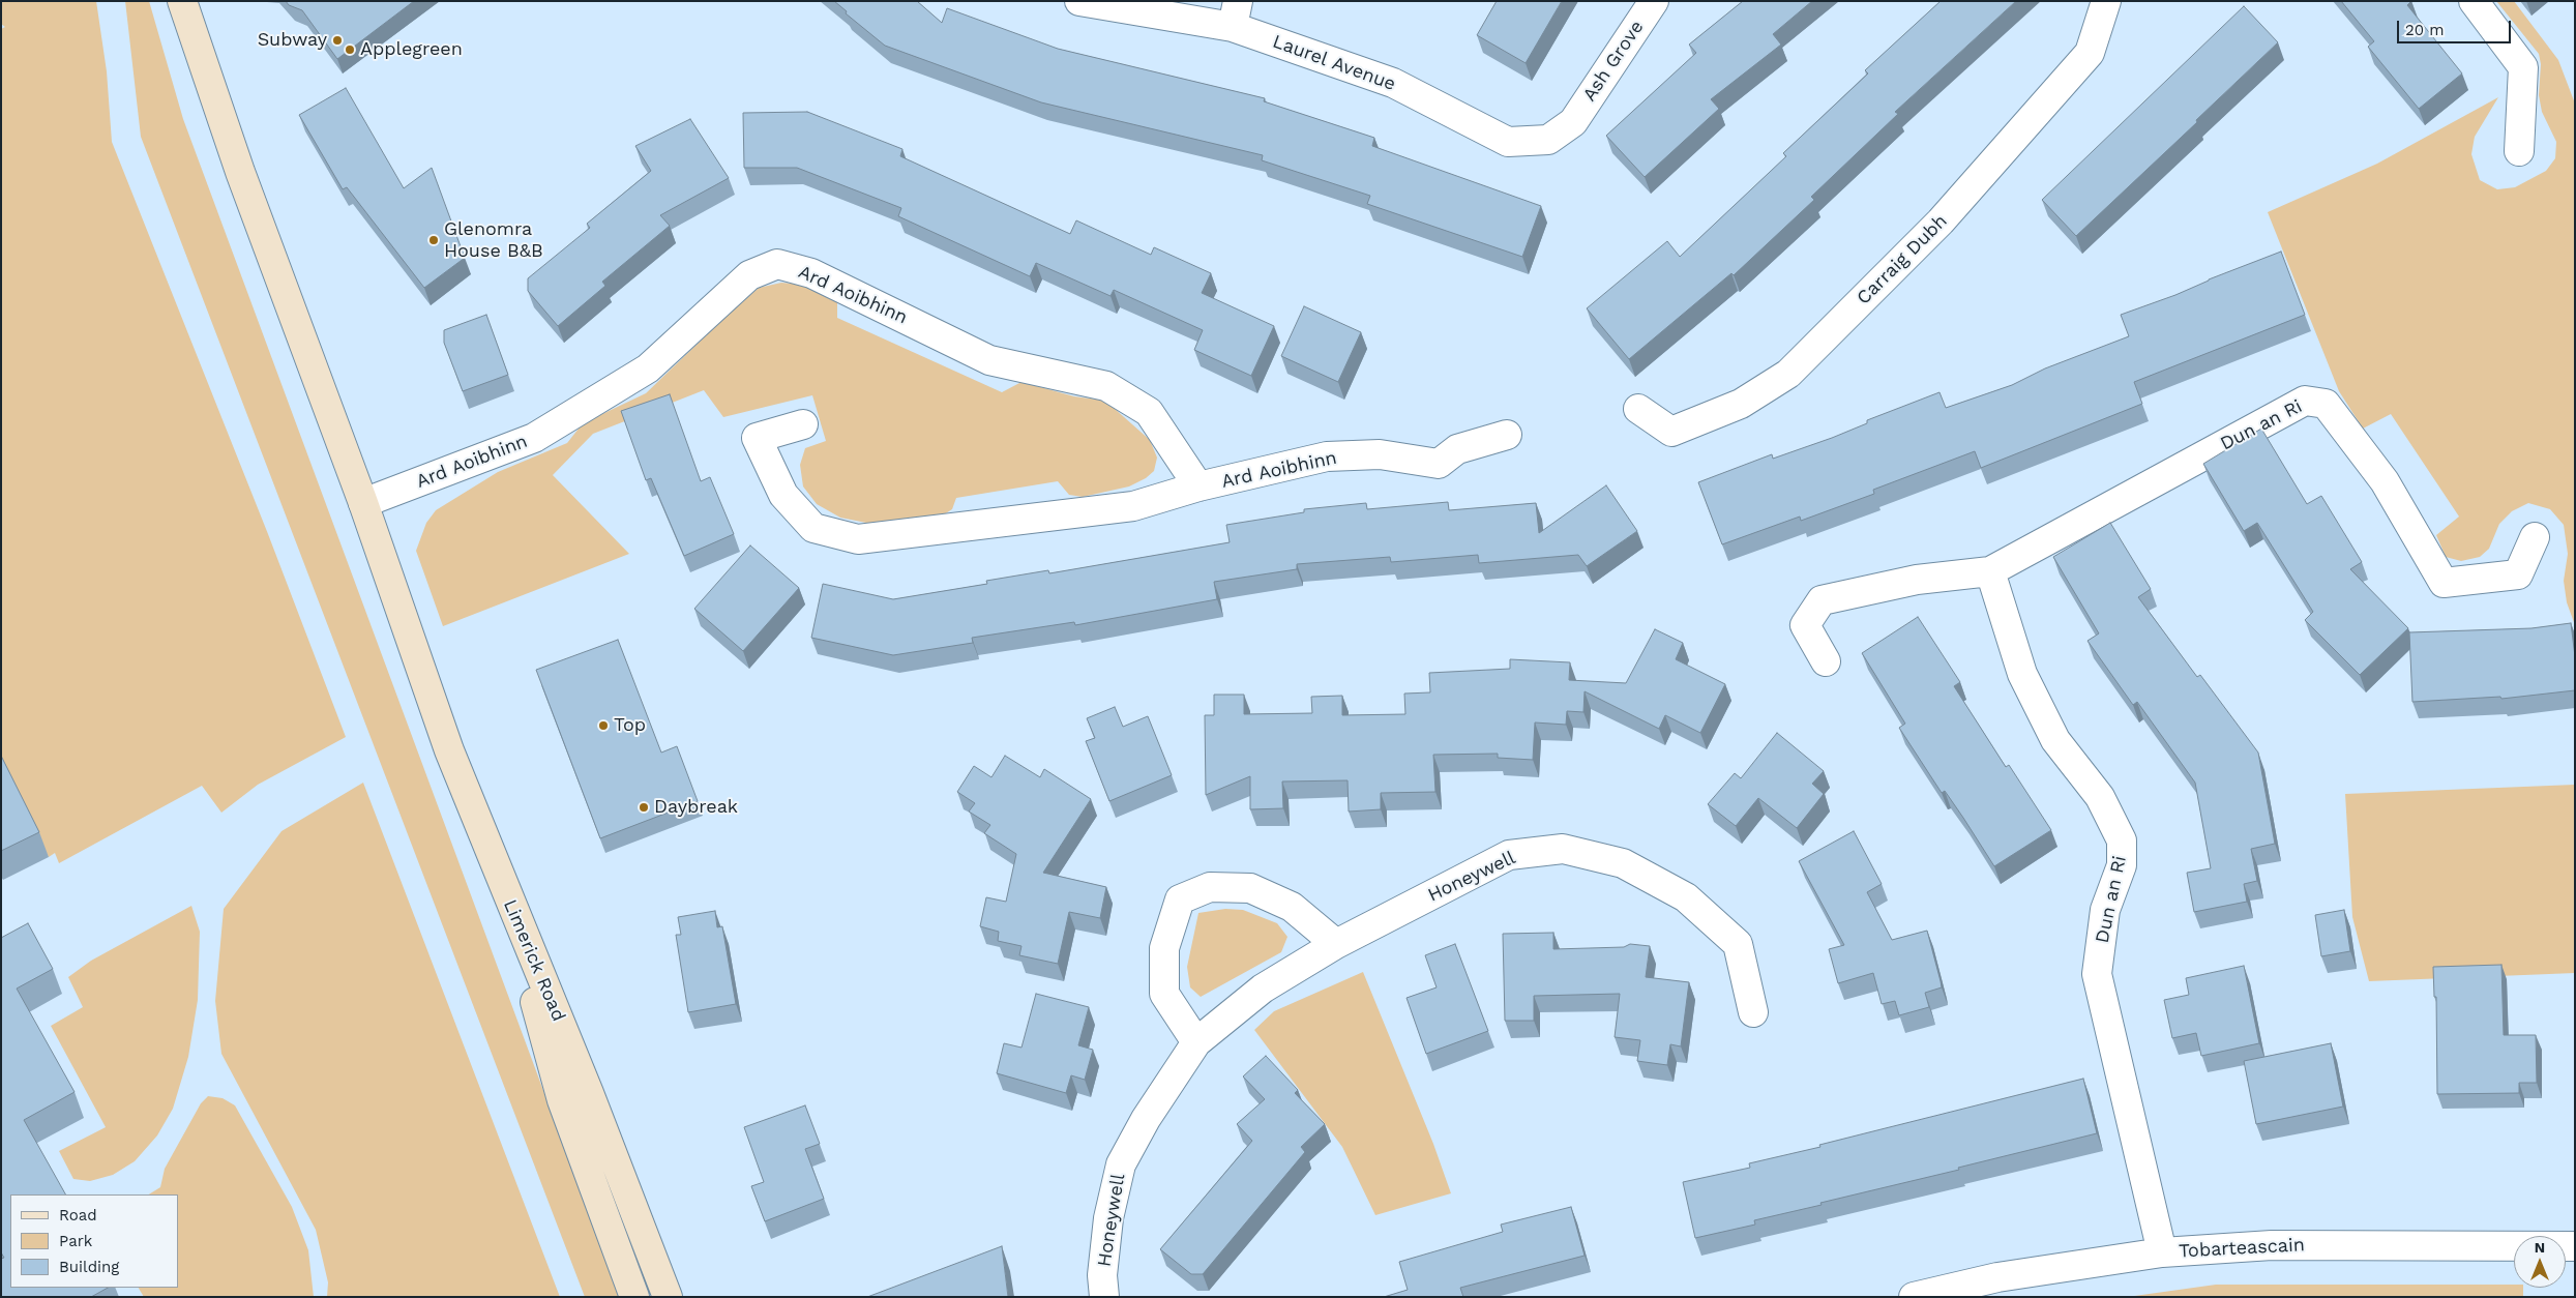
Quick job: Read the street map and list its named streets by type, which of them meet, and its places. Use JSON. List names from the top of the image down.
{
  "streets": {
    "main road": ["Limerick Road"],
    "street": [
      "Ash Grove",
      "Laurel Avenue",
      "Carraig Dubh",
      "Ard Aoibhinn",
      "Dun an Ri",
      "Honeywell",
      "Tobarteascain"
    ]
  },
  "crossings": [
    ["Ash Grove", "Laurel Avenue"],
    ["Dun an Ri", "Tobarteascain"]
  ],
  "places": [
    "Subway",
    "Applegreen",
    "Glenomra House B&B",
    "Top",
    "Daybreak"
  ],
  "legend": ["Road", "Park", "Building"],
  "scale_bar": "20 m",
  "north": "top"
}
